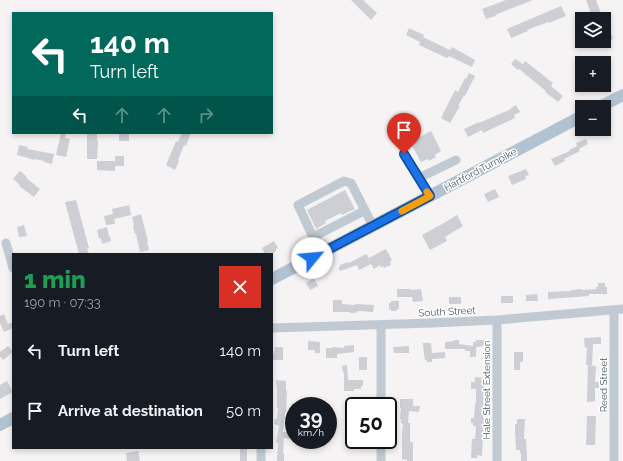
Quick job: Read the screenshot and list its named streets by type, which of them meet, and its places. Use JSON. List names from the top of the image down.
{
  "streets": {
    "main road": ["Hartford Turnpike"],
    "street": ["South Street", "Reed Street", "Hale Street Extension"]
  },
  "crossings": [
    ["South Street", "Reed Street"],
    ["South Street", "Hale Street Extension"]
  ],
  "page": {
    "map_buttons": ["+", "−"],
    "turn": ["140 m", "Turn left"],
    "heading": ["1 min", "190 m · 07:33"],
    "list": [
      {
        "name": "Turn left",
        "value": "140 m"
      },
      {
        "name": "Arrive at destination",
        "value": "50 m"
      }
    ],
    "speed": "39 km/h",
    "limit": "50"
  }
}
